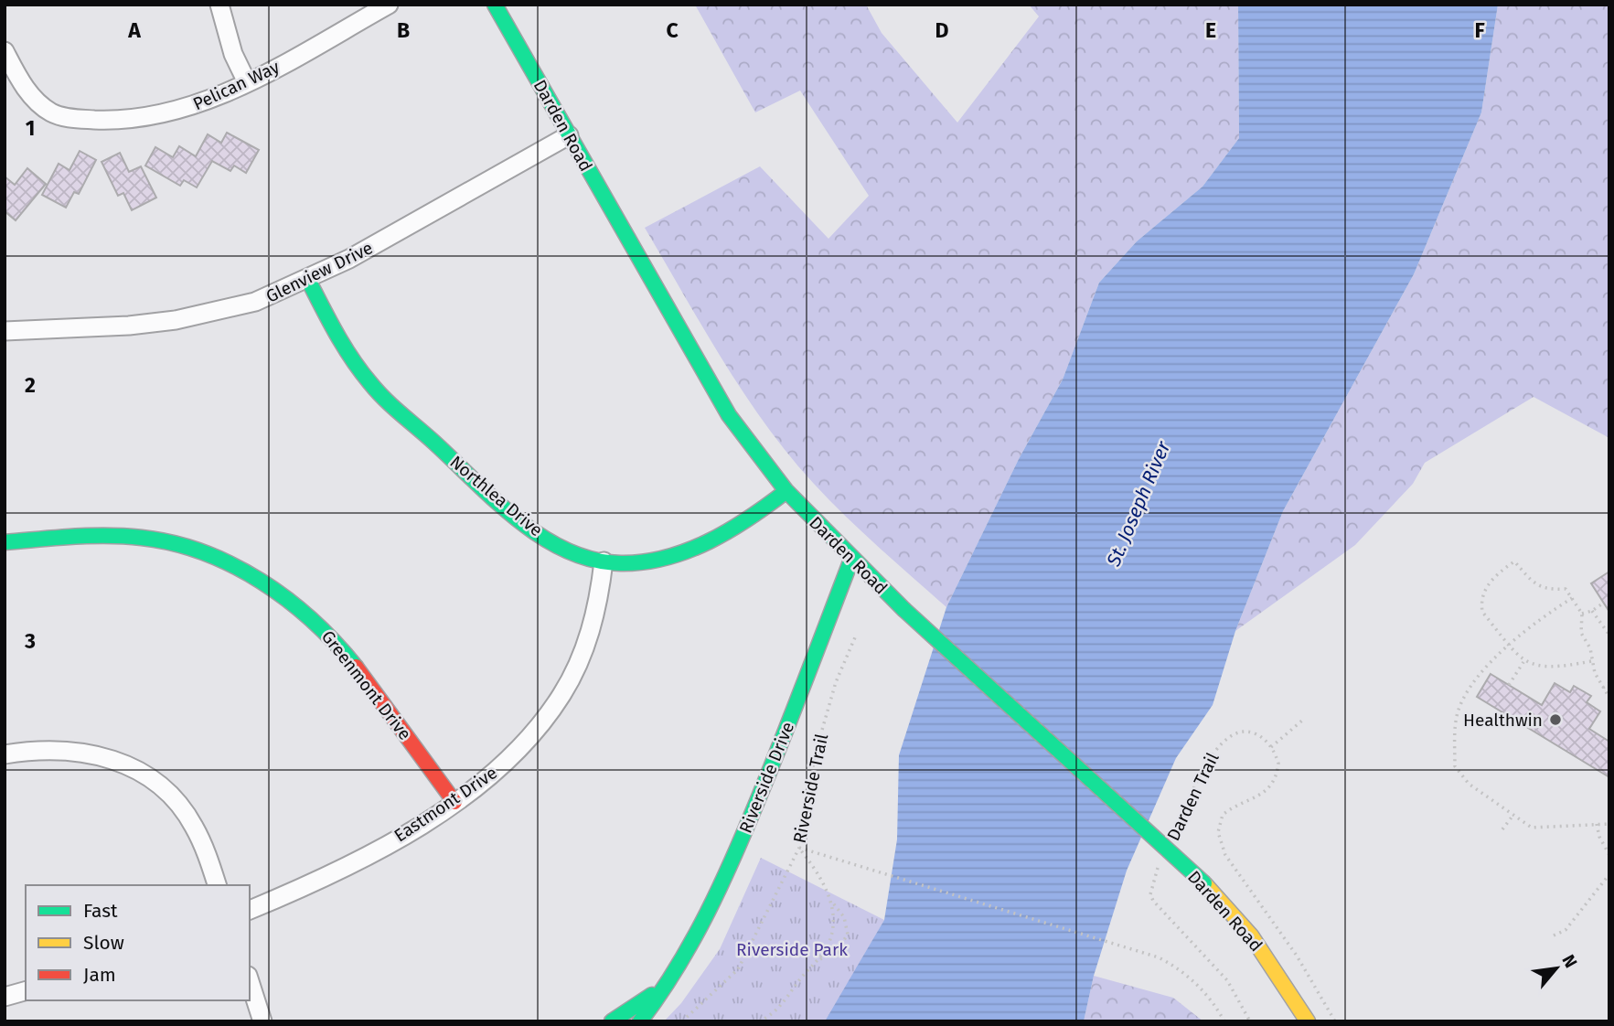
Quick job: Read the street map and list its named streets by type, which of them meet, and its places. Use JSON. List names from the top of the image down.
{
  "streets": {
    "street": [
      "Pelican Way",
      "Darden Road",
      "Glenview Drive",
      "Northlea Drive",
      "Greenmont Drive",
      "Riverside Drive",
      "Eastmont Drive"
    ],
    "path": ["Riverside Trail", "Darden Trail"]
  },
  "crossings": [
    ["Darden Road", "Glenview Drive"],
    ["Darden Road", "Northlea Drive"],
    ["Darden Road", "Riverside Drive"],
    ["Glenview Drive", "Northlea Drive"],
    ["Northlea Drive", "Eastmont Drive"],
    ["Greenmont Drive", "Eastmont Drive"]
  ],
  "water": ["St. Joseph River"],
  "parks": ["Riverside Park"],
  "places": ["Healthwin"],
  "legend": ["Fast", "Slow", "Jam"],
  "north": "top right",
  "grid": {
    "columns": [
      "A",
      "B",
      "C",
      "D",
      "E",
      "F"
    ],
    "rows": ["1", "2", "3"]
  }
}
